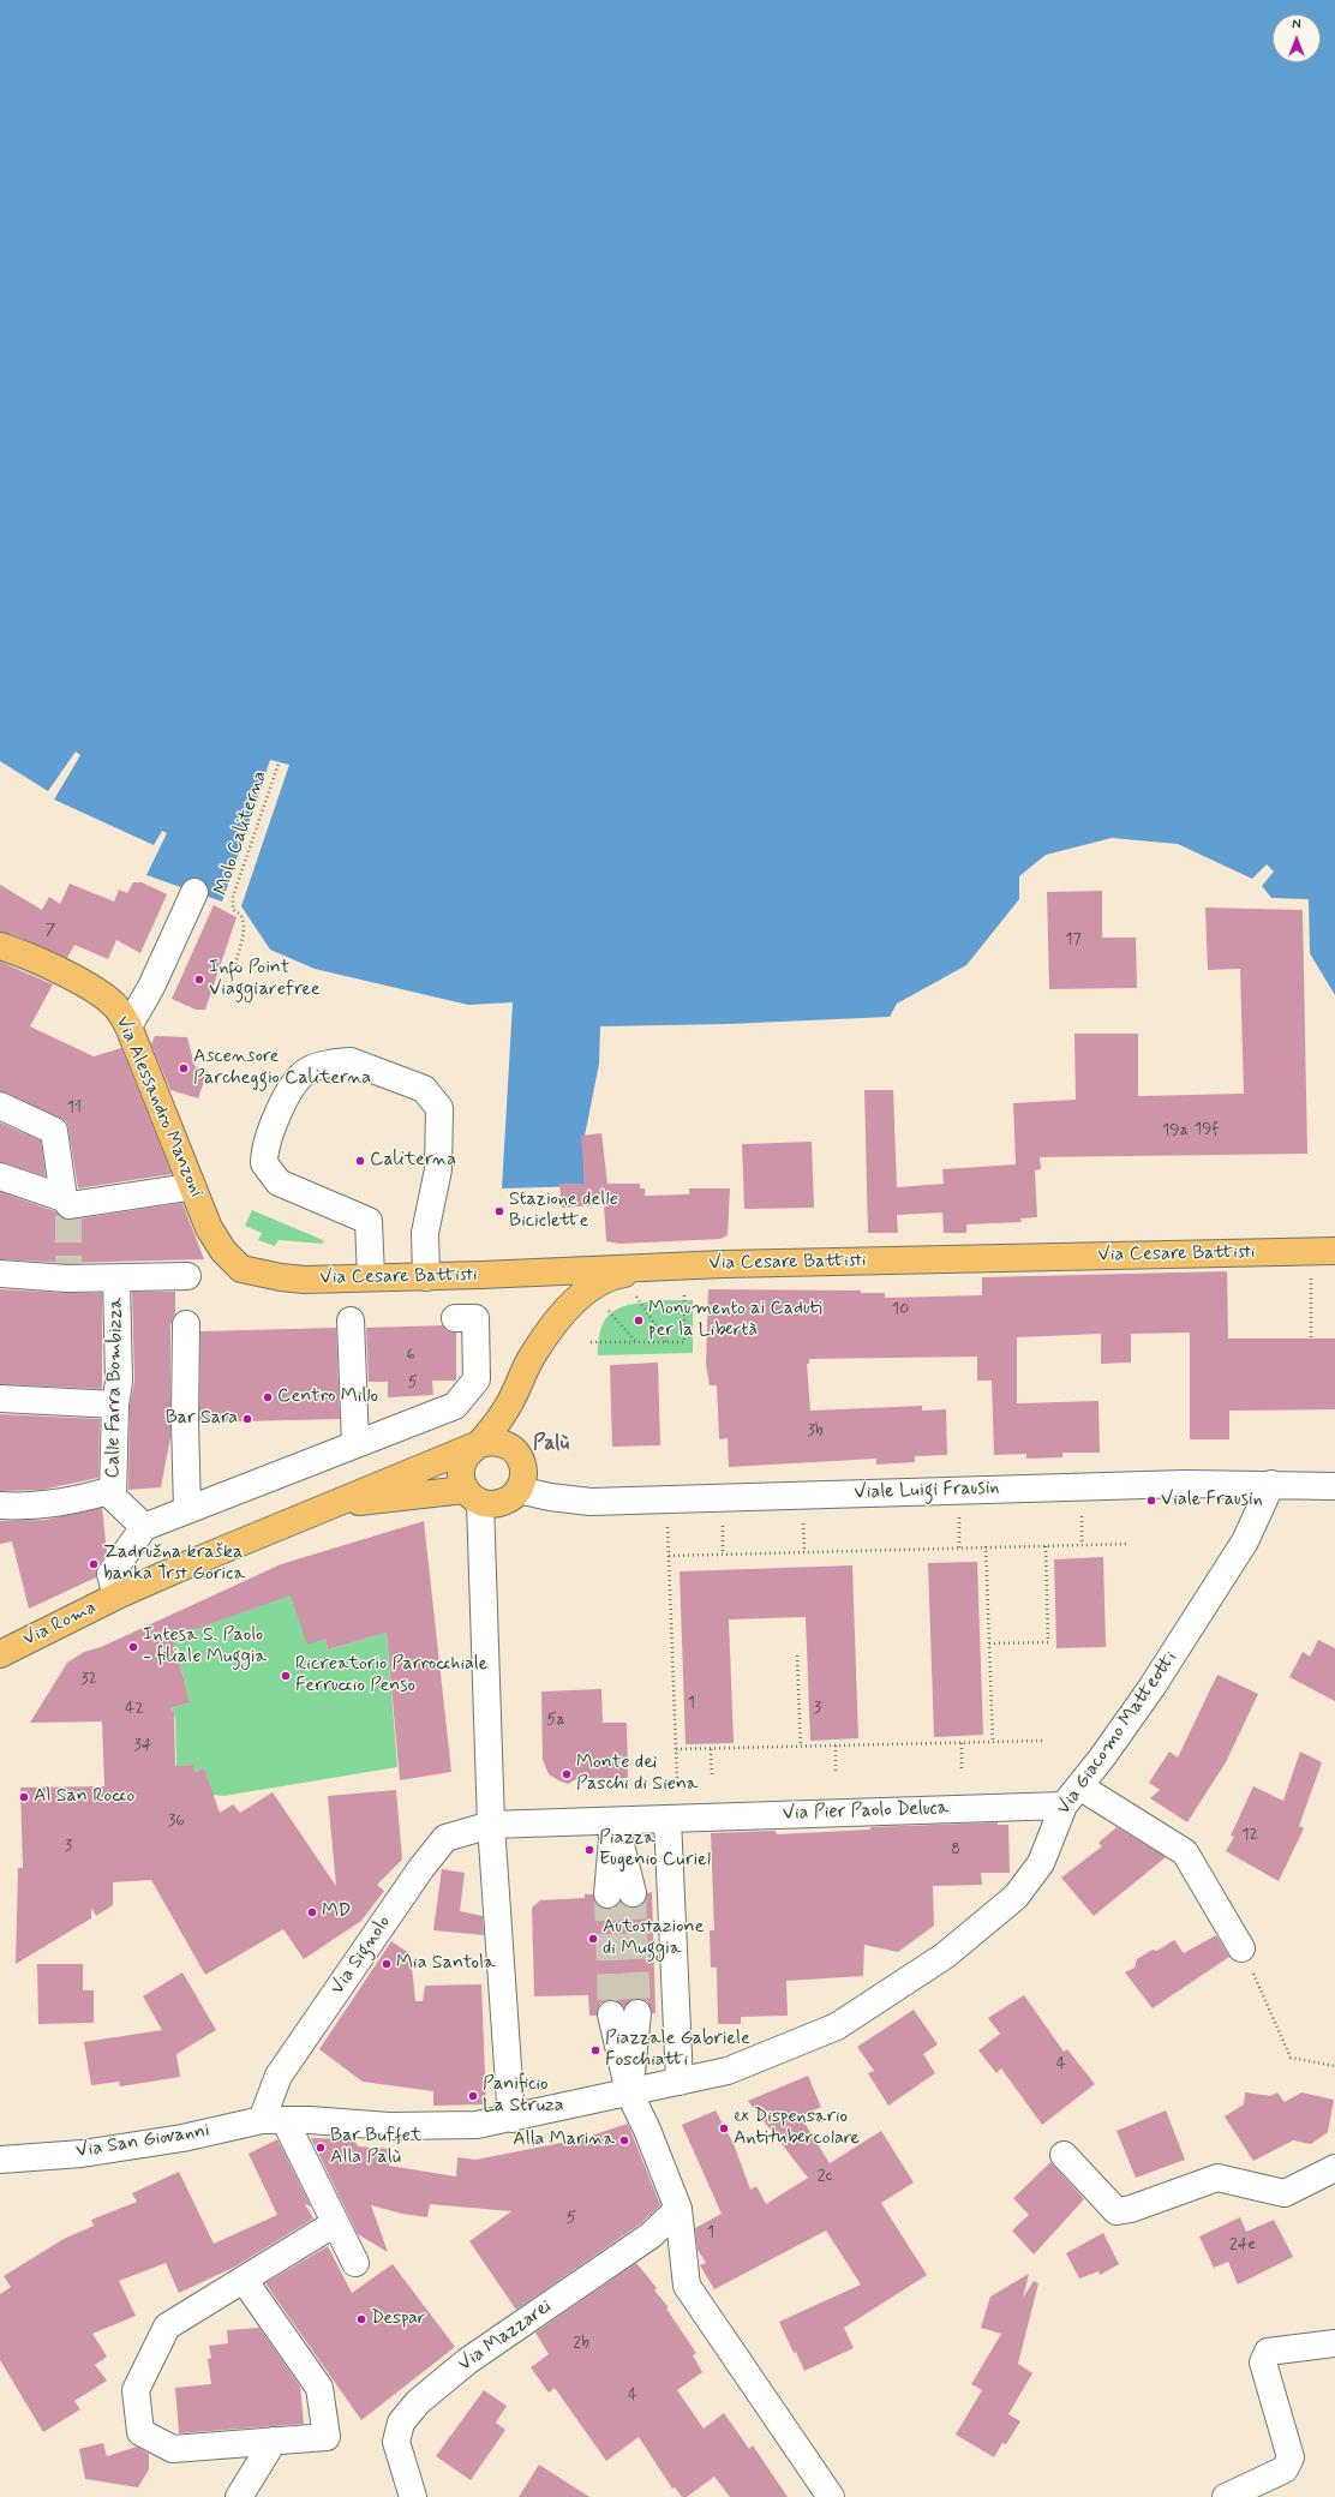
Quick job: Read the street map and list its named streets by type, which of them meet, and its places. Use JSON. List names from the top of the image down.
{
  "streets": {
    "main road": ["Via Alessandro Manzoni", "Via Cesare Battisti", "Via Roma"],
    "street": [
      "Calle Farra Bombizza",
      "Viale Luigi Frausin",
      "Via Giacomo Matteotti",
      "Via Pier Paolo Deluca",
      "Via Signolo",
      "Via San Giovanni",
      "Via Mazzarei"
    ],
    "path": ["Molo Caliterna"]
  },
  "crossings": [
    ["Via Alessandro Manzoni", "Via Cesare Battisti"],
    ["Viale Luigi Frausin", "Via Roma"],
    ["Viale Luigi Frausin", "Via Giacomo Matteotti"],
    ["Via Giacomo Matteotti", "Via Pier Paolo Deluca"],
    ["Via Pier Paolo Deluca", "Via Signolo"],
    ["Via Signolo", "Via San Giovanni"]
  ],
  "districts": ["Palù"],
  "places": [
    "Info Point Viaggiarefree",
    "Ascensore Parcheggio Caliterna",
    "Caliterna",
    "Stazione delle Biciclette",
    "Monumento ai Caduti per la Libertà",
    "Centro Millo",
    "Bar Sara",
    "Viale Frausin",
    "Zadružna kraška banka Trst Gorica",
    "Intesa S. Paolo - filiale Muggia",
    "Ricreatorio Parrocchiale Ferruccio Penso",
    "Monte dei Paschi di Siena",
    "Al San Rocco",
    "Piazza Eugenio Curiel",
    "MD",
    "Autostazione di Muggia",
    "Mia Santola",
    "Piazzale Gabriele Foschiatti",
    "Panificio La Struza",
    "ex Dispensario Antitubercolare",
    "Alla Marina",
    "Bar Buffet Alla Palù",
    "Despar"
  ],
  "house_numbers": [
    "7",
    "17",
    "11",
    "19f",
    "19a",
    "10",
    "6",
    "5",
    "3b",
    "32",
    "1",
    "3",
    "42",
    "5a",
    "34",
    "36",
    "12",
    "3",
    "8",
    "4",
    "2c",
    "5",
    "1",
    "24e",
    "2b",
    "4"
  ],
  "north": "top"
}
